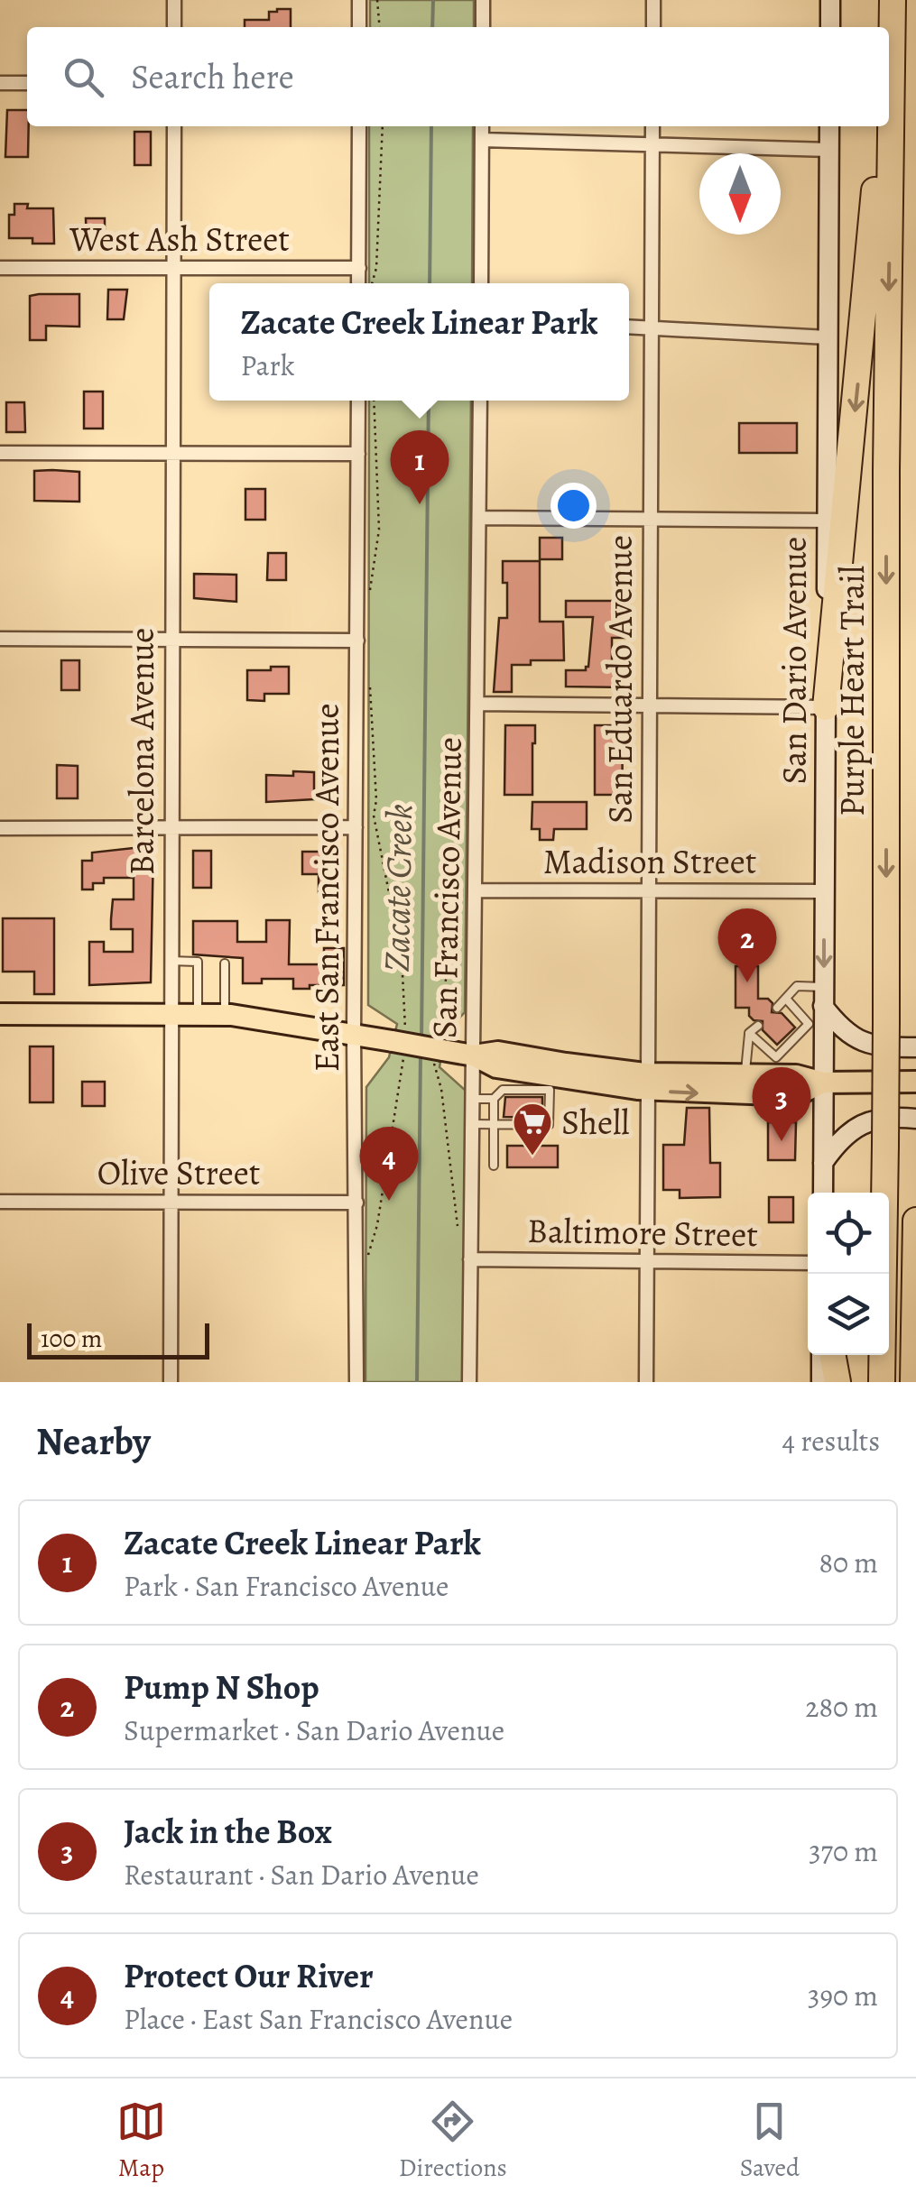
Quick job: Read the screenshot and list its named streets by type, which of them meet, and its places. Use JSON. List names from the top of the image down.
{
  "streets": {
    "highway": ["Purple Heart Trail"],
    "main road": ["San Dario Avenue"],
    "street": [
      "West Ash Street",
      "San Eduardo Avenue",
      "Barcelona Avenue",
      "Madison Street",
      "East San Francisco Avenue",
      "San Francisco Avenue",
      "Olive Street",
      "Baltimore Street"
    ]
  },
  "crossings": [
    ["West Ash Street", "Barcelona Avenue"],
    ["San Dario Avenue", "Madison Street"],
    ["San Eduardo Avenue", "Madison Street"],
    ["San Eduardo Avenue", "Baltimore Street"],
    ["Barcelona Avenue", "Olive Street"],
    ["Madison Street", "San Francisco Avenue"],
    ["East San Francisco Avenue", "Olive Street"],
    ["San Francisco Avenue", "Baltimore Street"]
  ],
  "water": ["Zacate Creek"],
  "places": {
    "supermarket": ["Shell"]
  },
  "scale_bar": "100 m",
  "north": "bottom",
  "page": {
    "search": "Search here",
    "popup": ["Zacate Creek Linear Park", "Park"],
    "pins": [
      "1",
      "2",
      "3",
      "4"
    ],
    "scale": "100 m",
    "heading": ["Nearby", "4 results"],
    "list": [
      {
        "mark": "1",
        "name": "Zacate Creek Linear Park",
        "note": "Park · San Francisco Avenue",
        "value": "80 m"
      },
      {
        "mark": "2",
        "name": "Pump N Shop",
        "note": "Supermarket · San Dario Avenue",
        "value": "280 m"
      },
      {
        "mark": "3",
        "name": "Jack in the Box",
        "note": "Restaurant · San Dario Avenue",
        "value": "370 m"
      },
      {
        "mark": "4",
        "name": "Protect Our River",
        "note": "Place · East San Francisco Avenue",
        "value": "390 m"
      }
    ],
    "nav": ["Map", "Directions", "Saved"]
  }
}
